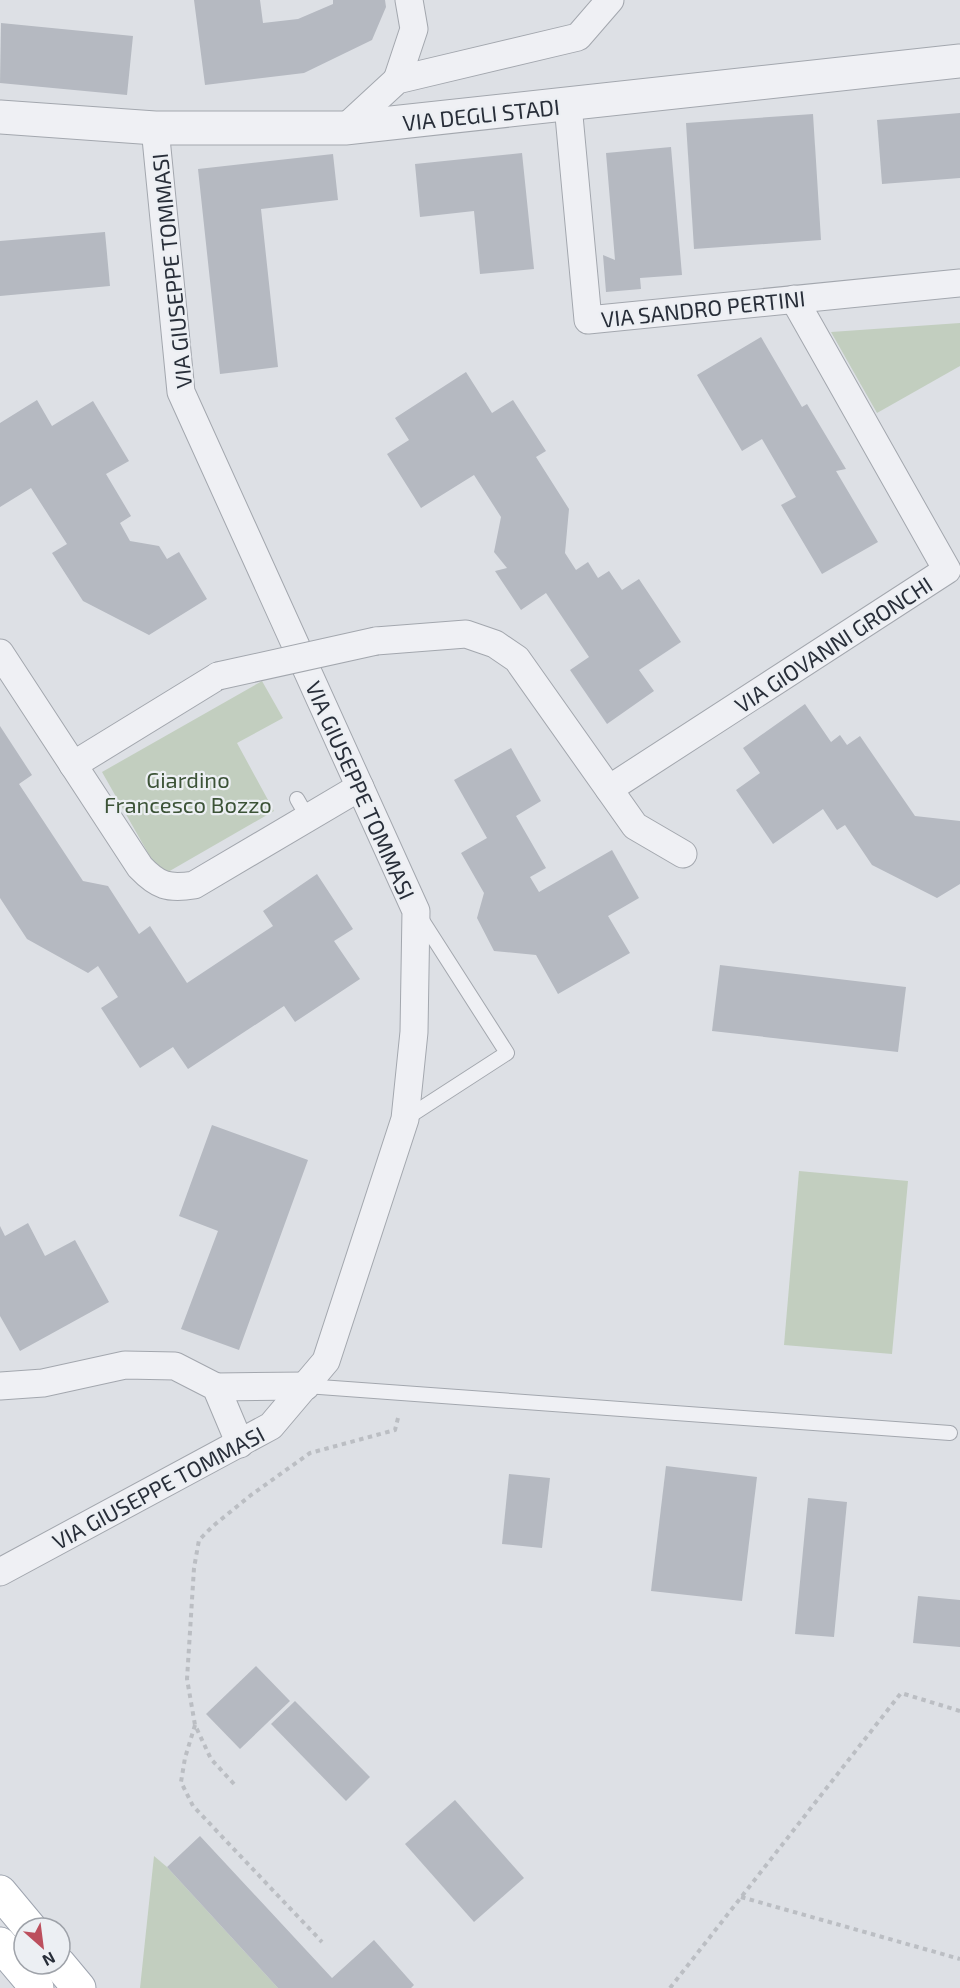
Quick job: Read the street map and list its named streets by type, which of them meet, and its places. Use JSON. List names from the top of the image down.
{
  "streets": {
    "street": [
      "VIA DEGLI STADI",
      "VIA GIUSEPPE TOMMASI",
      "VIA SANDRO PERTINI",
      "VIA GIOVANNI GRONCHI"
    ]
  },
  "crossings": [
    ["VIA DEGLI STADI", "VIA GIUSEPPE TOMMASI"],
    ["VIA DEGLI STADI", "VIA SANDRO PERTINI"],
    ["VIA SANDRO PERTINI", "VIA GIOVANNI GRONCHI"]
  ],
  "parks": ["Giardino Francesco Bozzo"],
  "north": "bottom right"
}
